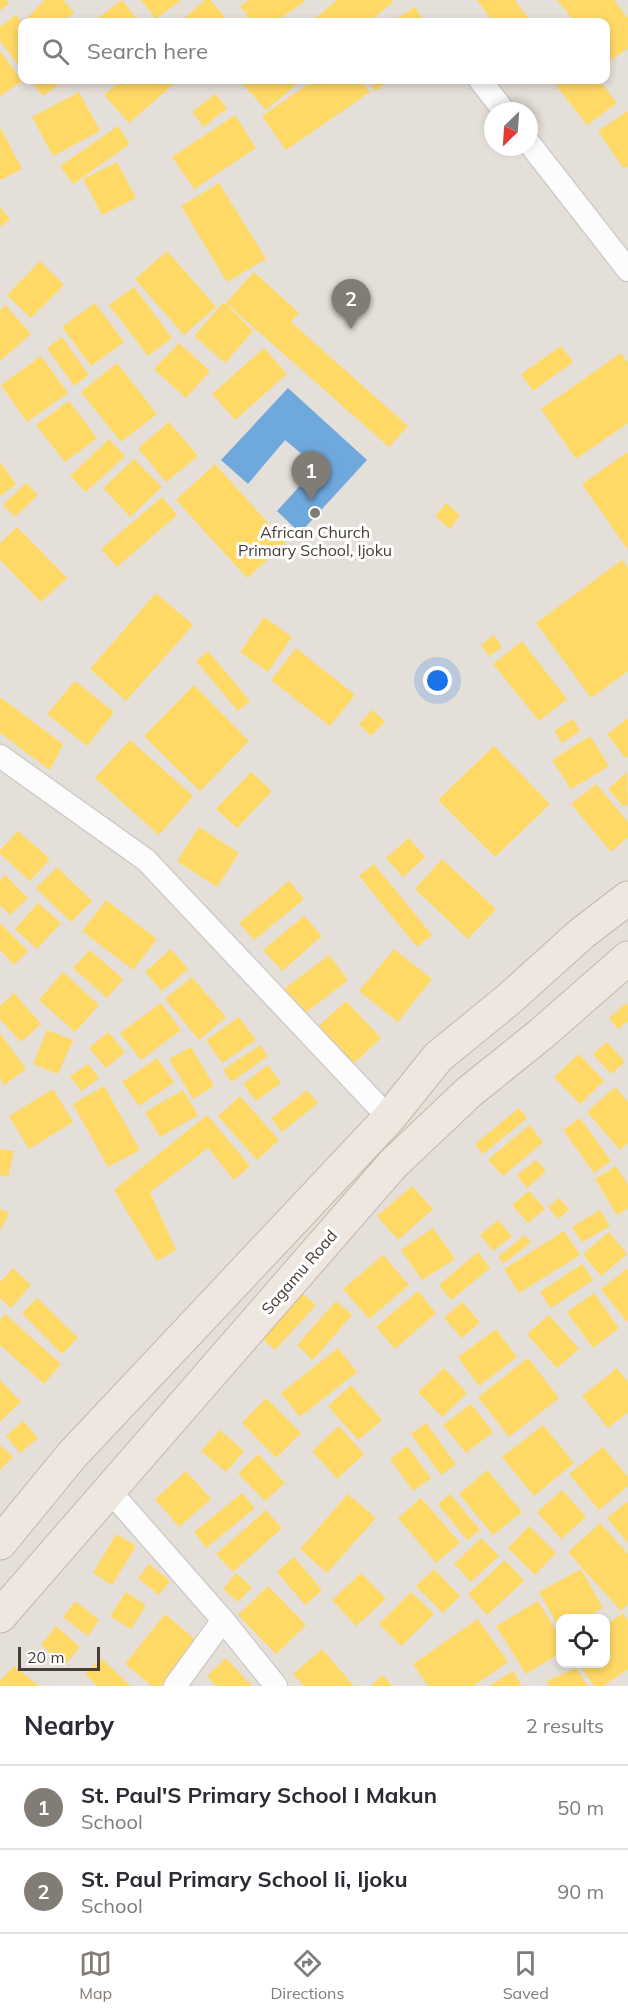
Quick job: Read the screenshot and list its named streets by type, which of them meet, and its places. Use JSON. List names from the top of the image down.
{
  "streets": {
    "highway": ["Sagamu Road"]
  },
  "places": ["African Church Primary School, Ijoku"],
  "scale_bar": "20 m",
  "north": "bottom left",
  "page": {
    "search": "Search here",
    "pins": ["2", "1"],
    "scale": "20 m",
    "heading": ["Nearby", "2 results"],
    "list": [
      {
        "mark": "1",
        "name": "St. Paul'S Primary School I Makun",
        "note": "School",
        "value": "50 m"
      },
      {
        "mark": "2",
        "name": "St. Paul Primary School Ii, Ijoku",
        "note": "School",
        "value": "90 m"
      }
    ],
    "nav": ["Map", "Directions", "Saved"]
  }
}
